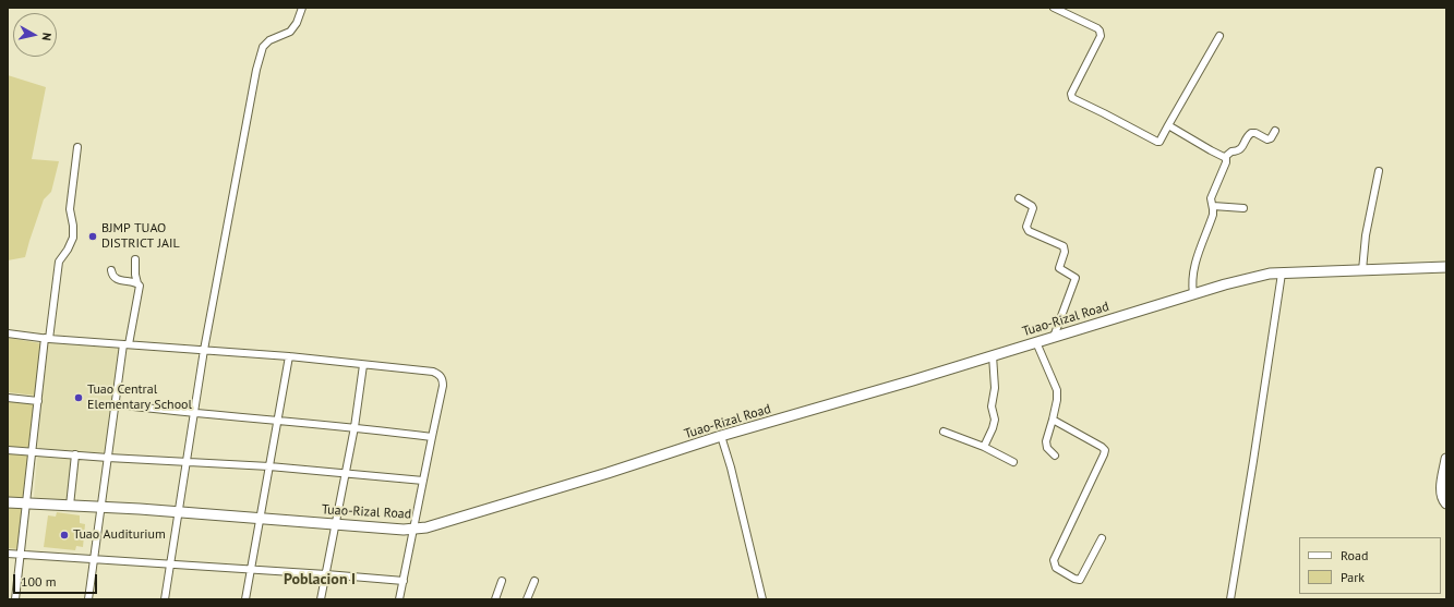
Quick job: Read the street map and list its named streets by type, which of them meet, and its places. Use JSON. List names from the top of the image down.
{
  "streets": {
    "main road": ["Tuao-Rizal Road"]
  },
  "districts": ["Poblacion I"],
  "places": ["BJMP TUAO DISTRICT JAIL", "Tuao Central Elementary School", "Tuao Auditurium"],
  "legend": ["Road", "Park"],
  "scale_bar": "100 m",
  "north": "right"
}
